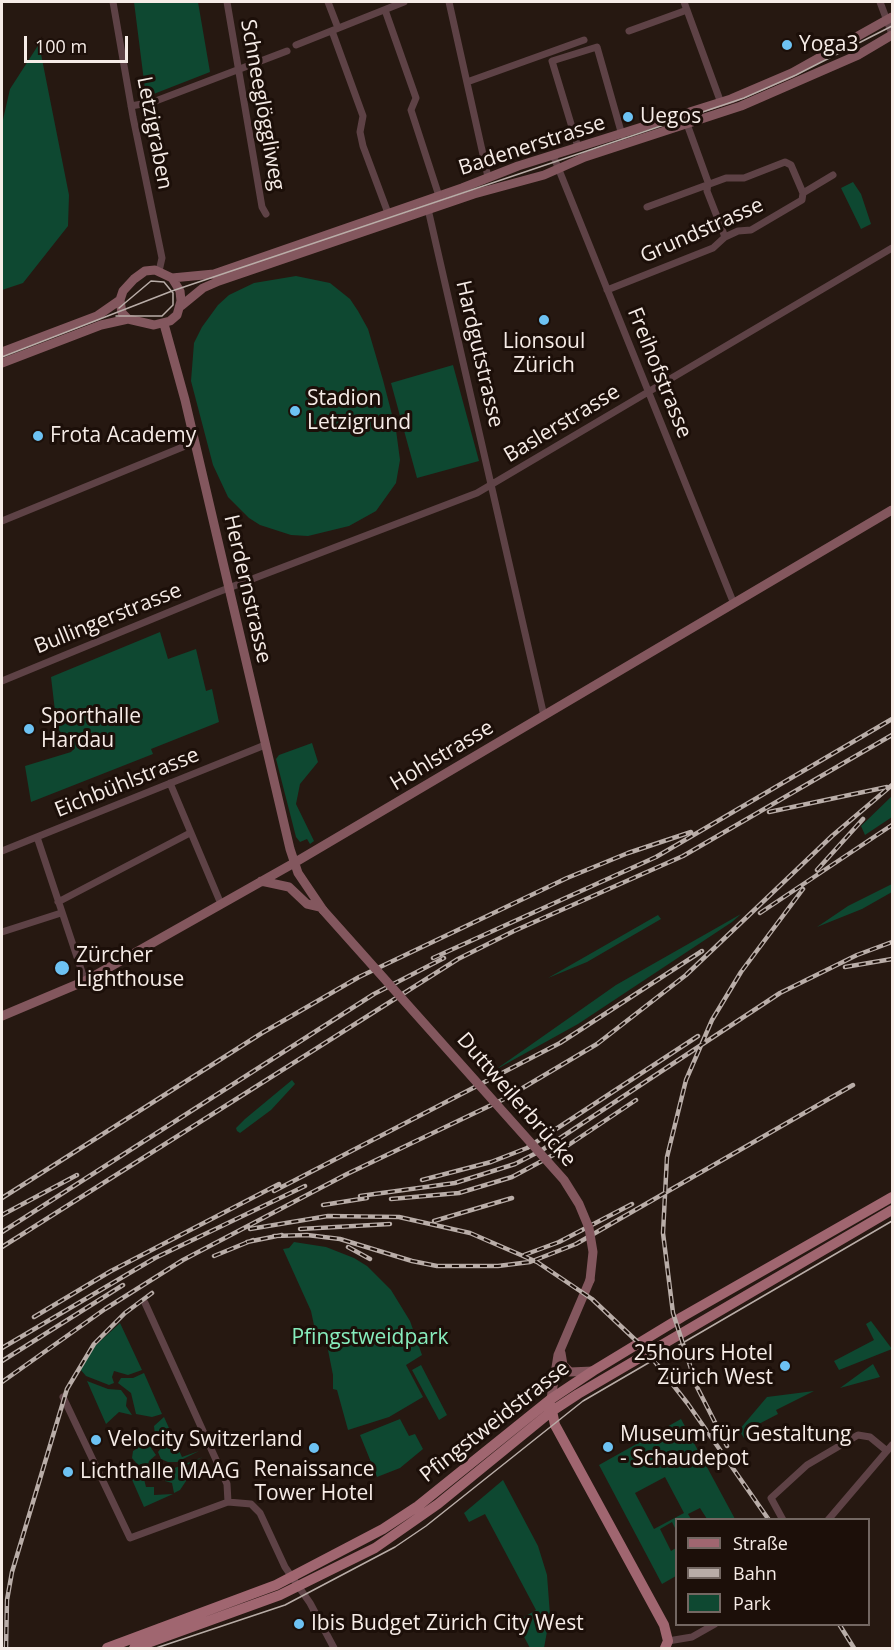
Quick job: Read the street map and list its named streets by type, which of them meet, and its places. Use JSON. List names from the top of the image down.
{
  "streets": {
    "main road": ["Pfingstweidstrasse"],
    "street": [
      "Schneeglöggliweg",
      "Letzigraben",
      "Badenerstrasse",
      "Grundstrasse",
      "Hardgutstrasse",
      "Freihofstrasse",
      "Baslerstrasse",
      "Herdernstrasse",
      "Bullingerstrasse",
      "Hohlstrasse",
      "Eichbühlstrasse",
      "Duttweilerbrücke"
    ]
  },
  "crossings": [
    ["Letzigraben", "Badenerstrasse"],
    ["Letzigraben", "Herdernstrasse"],
    ["Badenerstrasse", "Hardgutstrasse"],
    ["Badenerstrasse", "Freihofstrasse"],
    ["Badenerstrasse", "Herdernstrasse"],
    ["Grundstrasse", "Freihofstrasse"],
    ["Hardgutstrasse", "Baslerstrasse"],
    ["Hardgutstrasse", "Hohlstrasse"],
    ["Freihofstrasse", "Baslerstrasse"],
    ["Freihofstrasse", "Hohlstrasse"],
    ["Baslerstrasse", "Herdernstrasse"],
    ["Baslerstrasse", "Bullingerstrasse"],
    ["Herdernstrasse", "Bullingerstrasse"],
    ["Herdernstrasse", "Hohlstrasse"],
    ["Herdernstrasse", "Eichbühlstrasse"],
    ["Herdernstrasse", "Duttweilerbrücke"],
    ["Hohlstrasse", "Duttweilerbrücke"],
    ["Duttweilerbrücke", "Pfingstweidstrasse"]
  ],
  "parks": ["Pfingstweidpark"],
  "places": [
    "Yoga3",
    "Uegos",
    "Lionsoul Zürich",
    "Stadion Letzigrund",
    "Frota Academy",
    "Sporthalle Hardau",
    "Zürcher Lighthouse",
    "25hours Hotel Zürich West",
    "Velocity Switzerland",
    "Museum für Gestaltung - Schaudepot",
    "Renaissance Tower Hotel",
    "Lichthalle MAAG",
    "Ibis Budget Zürich City West"
  ],
  "legend": ["Straße", "Bahn", "Park"],
  "scale_bar": "100 m"
}
